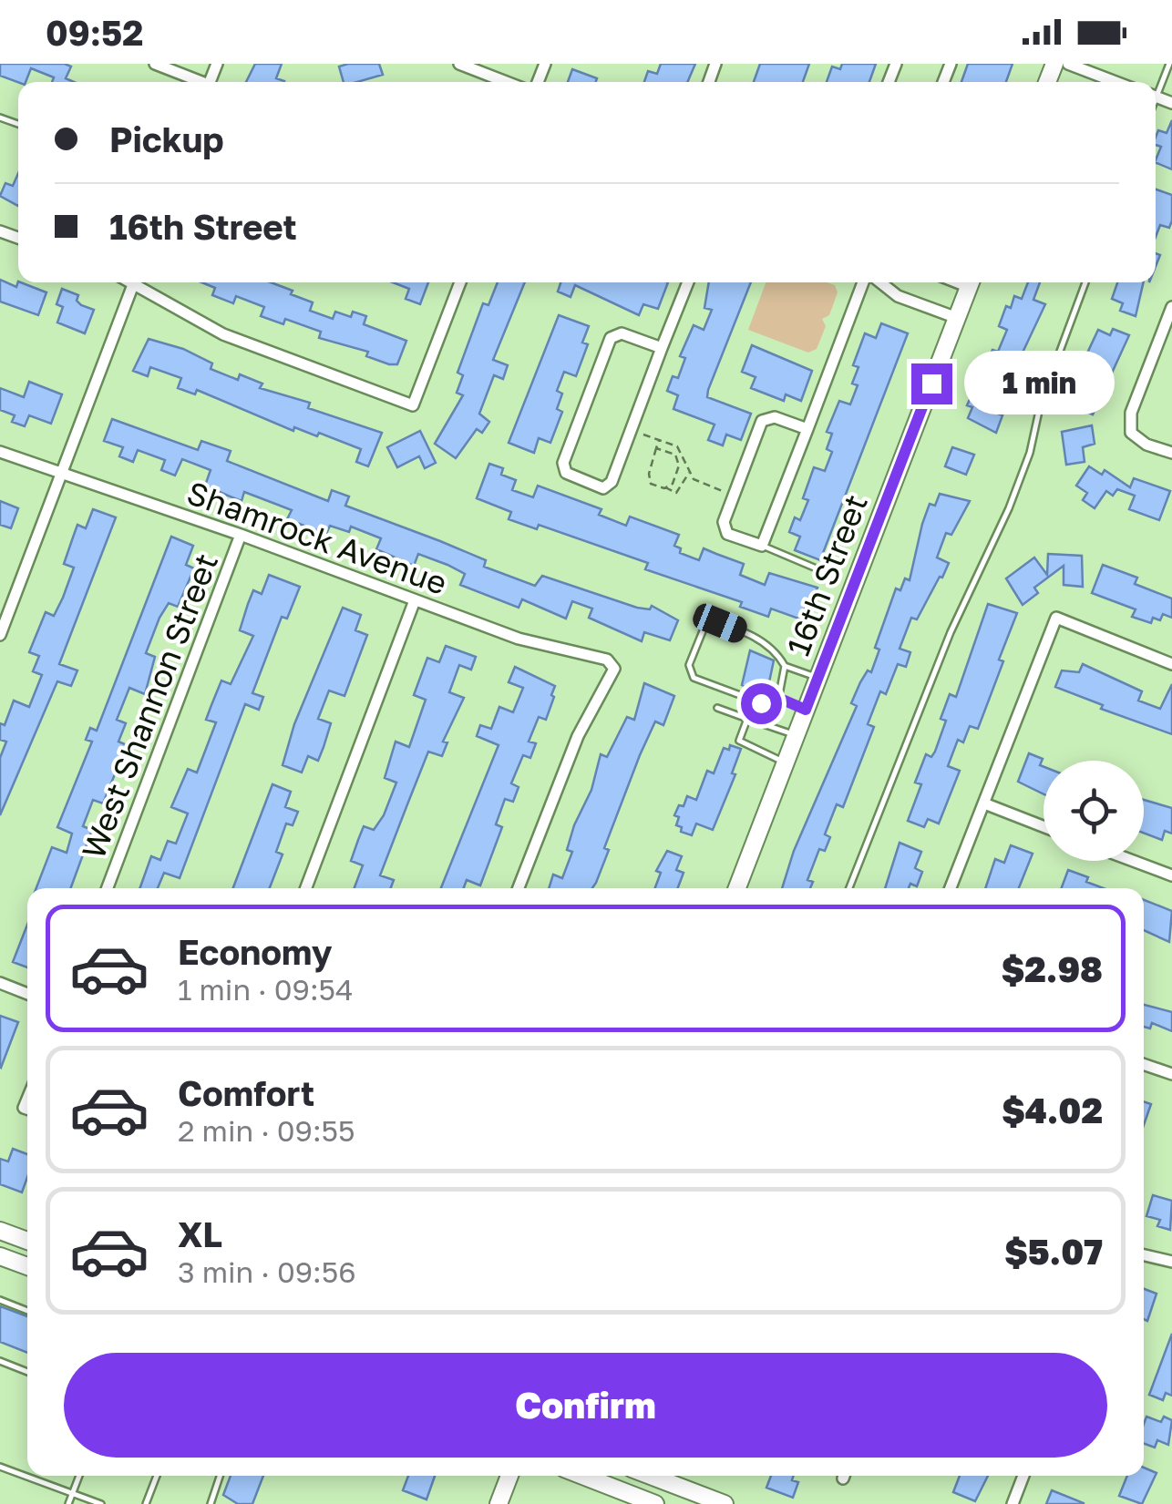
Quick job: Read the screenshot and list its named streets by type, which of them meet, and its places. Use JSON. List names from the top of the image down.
{
  "streets": {
    "main road": ["16th Street"],
    "street": ["Shamrock Avenue", "West Shannon Street"]
  },
  "crossings": [
    ["Shamrock Avenue", "West Shannon Street"]
  ],
  "page": {
    "status": "09:52",
    "banner": ["Pickup", "16th Street"],
    "bubble": "1 min",
    "list": [
      {
        "name": "Economy",
        "note": "1 min · 09:54",
        "value": "$2.98"
      },
      {
        "name": "Comfort",
        "note": "2 min · 09:55",
        "value": "$4.02"
      },
      {
        "name": "XL",
        "note": "3 min · 09:56",
        "value": "$5.07"
      }
    ],
    "buttons": "Confirm"
  }
}
